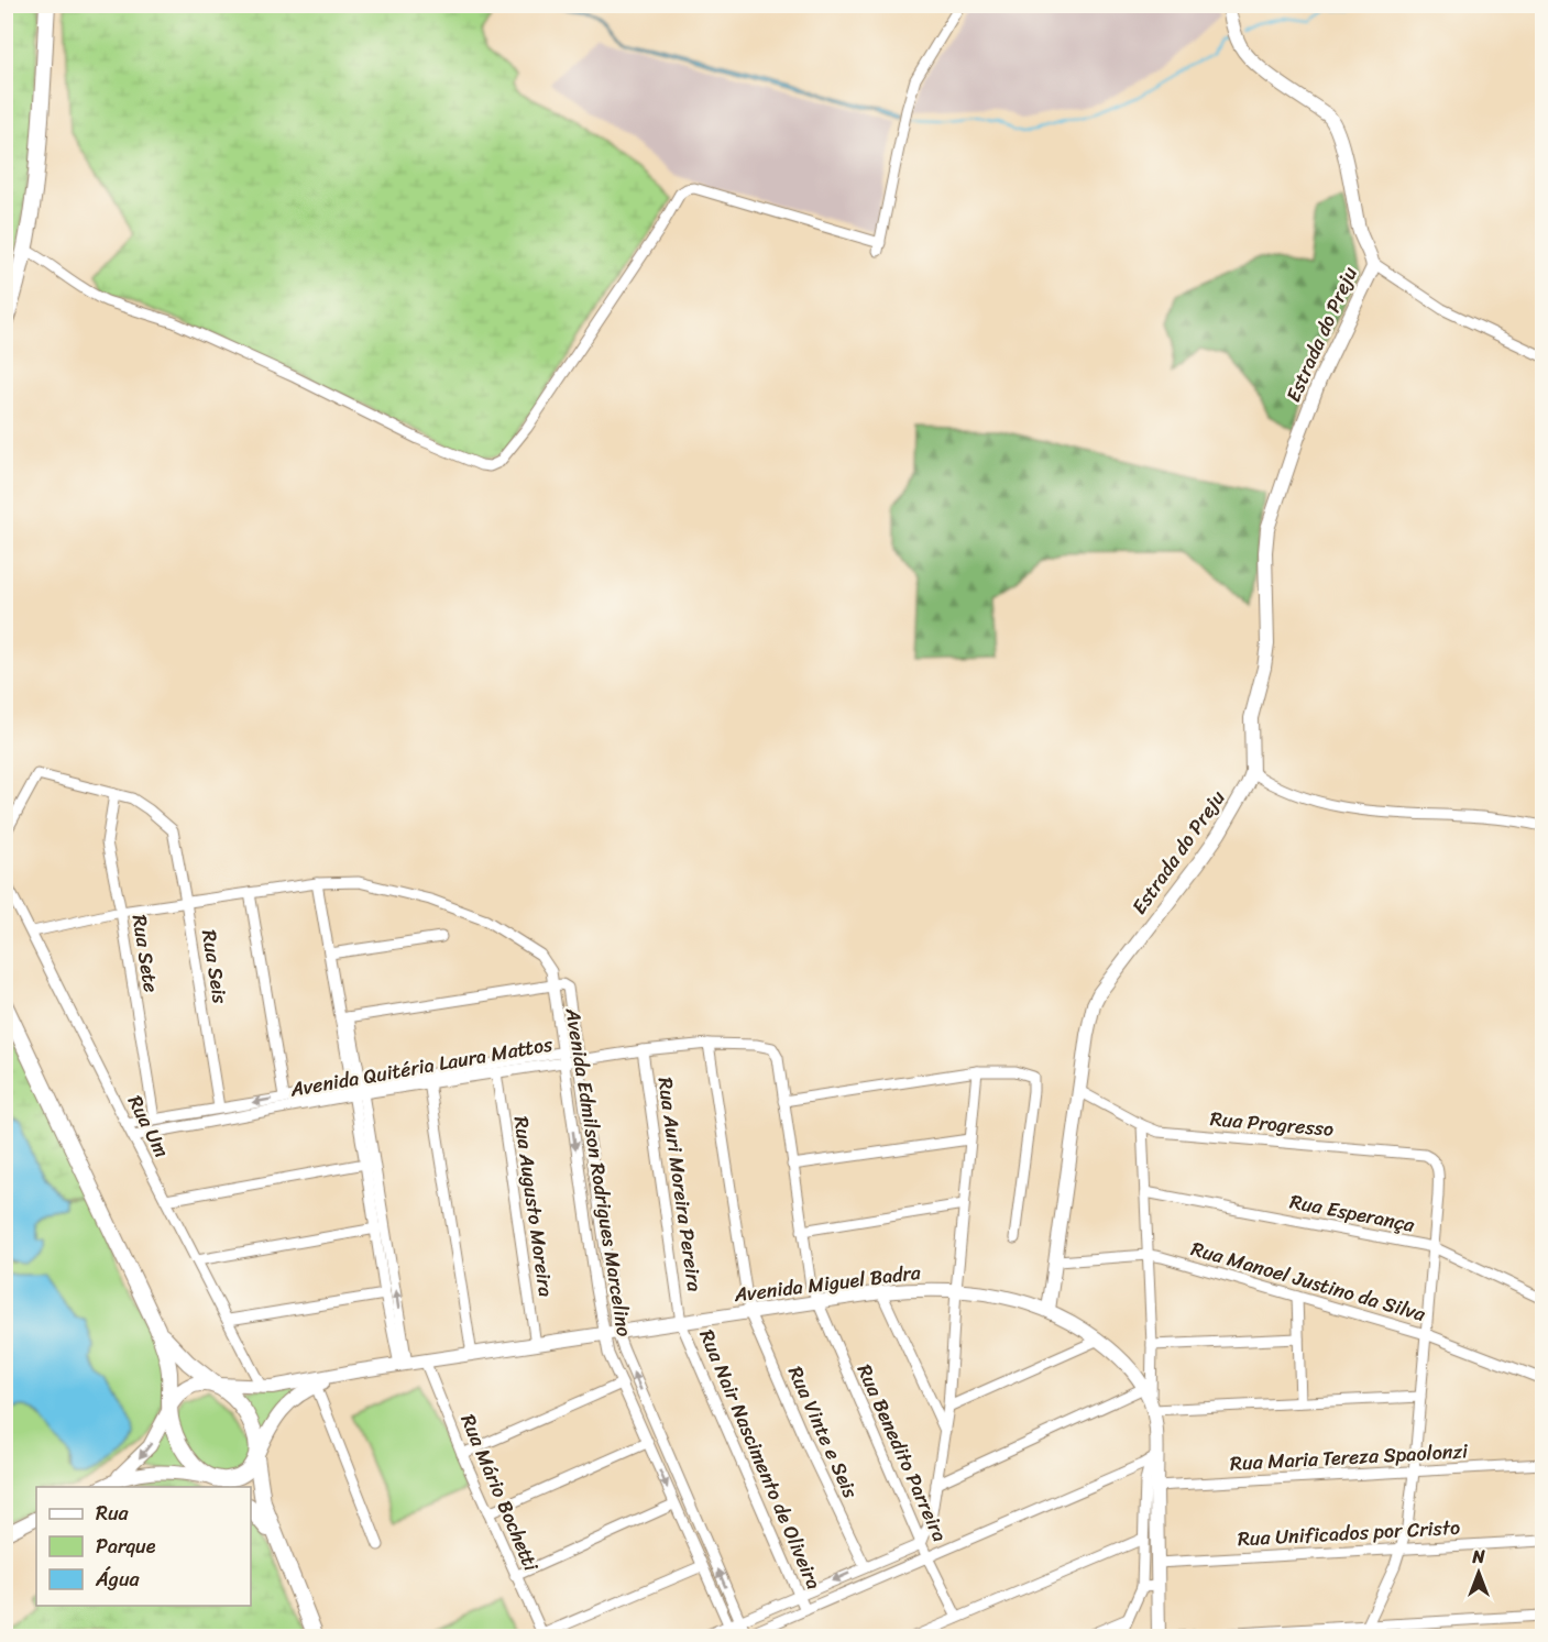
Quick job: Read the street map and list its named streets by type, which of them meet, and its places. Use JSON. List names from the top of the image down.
{
  "streets": {
    "main road": ["Estrada do Preju", "Avenida Miguel Badra"],
    "street": [
      "Rua Sete",
      "Rua Seis",
      "Avenida Quitéria Laura Mattos",
      "Rua Progresso",
      "Rua Um",
      "Avenida Edmilson Rodrigues Marcelino",
      "Rua Auri Moreira Pereira",
      "Rua Augusto Moreira",
      "Rua Esperança",
      "Rua Manoel Justino da Silva",
      "Rua Vinte e Seis",
      "Rua Benedito Parreira",
      "Rua Maria Tereza Spaolonzi",
      "Rua Nair Nascimento de Oliveira",
      "Rua Mário Bochetti",
      "Rua Unificados por Cristo"
    ]
  },
  "crossings": [
    ["Estrada do Preju", "Rua Progresso"],
    ["Estrada do Preju", "Rua Manoel Justino da Silva"],
    ["Estrada do Preju", "Avenida Miguel Badra"],
    ["Rua Sete", "Rua Seis"],
    ["Rua Sete", "Avenida Quitéria Laura Mattos"],
    ["Rua Seis", "Avenida Quitéria Laura Mattos"],
    ["Avenida Quitéria Laura Mattos", "Rua Um"],
    ["Avenida Quitéria Laura Mattos", "Avenida Edmilson Rodrigues Marcelino"],
    ["Avenida Quitéria Laura Mattos", "Rua Auri Moreira Pereira"],
    ["Avenida Quitéria Laura Mattos", "Rua Augusto Moreira"],
    ["Avenida Quitéria Laura Mattos", "Rua Vinte e Seis"],
    ["Avenida Quitéria Laura Mattos", "Rua Benedito Parreira"],
    ["Rua Progresso", "Rua Esperança"],
    ["Avenida Edmilson Rodrigues Marcelino", "Avenida Miguel Badra"],
    ["Rua Auri Moreira Pereira", "Avenida Miguel Badra"],
    ["Rua Auri Moreira Pereira", "Rua Nair Nascimento de Oliveira"],
    ["Rua Augusto Moreira", "Avenida Miguel Badra"],
    ["Avenida Miguel Badra", "Rua Vinte e Seis"],
    ["Avenida Miguel Badra", "Rua Benedito Parreira"],
    ["Avenida Miguel Badra", "Rua Maria Tereza Spaolonzi"],
    ["Avenida Miguel Badra", "Rua Nair Nascimento de Oliveira"],
    ["Avenida Miguel Badra", "Rua Mário Bochetti"],
    ["Avenida Miguel Badra", "Rua Unificados por Cristo"]
  ],
  "legend": ["Rua", "Parque", "Água"],
  "north": "top"
}
